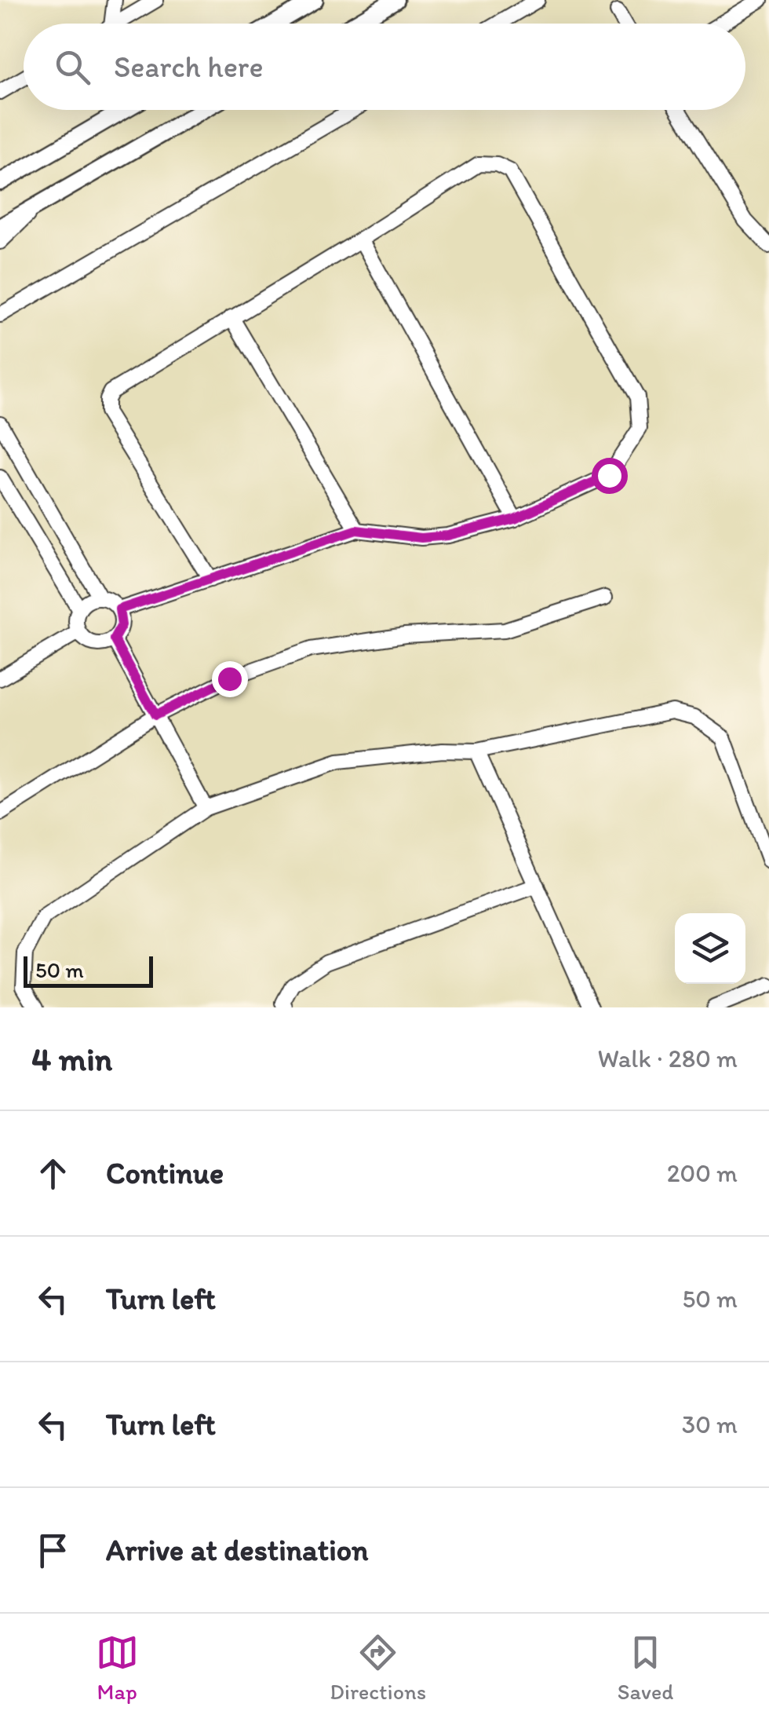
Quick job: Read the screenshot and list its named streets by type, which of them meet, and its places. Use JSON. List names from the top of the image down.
{
  "scale_bar": "50 m",
  "page": {
    "search": "Search here",
    "scale": "50 m",
    "heading": ["4 min", "Walk · 280 m"],
    "list": [
      ["Continue", "200 m"],
      ["Turn left", "50 m"],
      ["Turn left", "30 m"],
      "Arrive at destination"
    ],
    "nav": ["Map", "Directions", "Saved"]
  }
}
